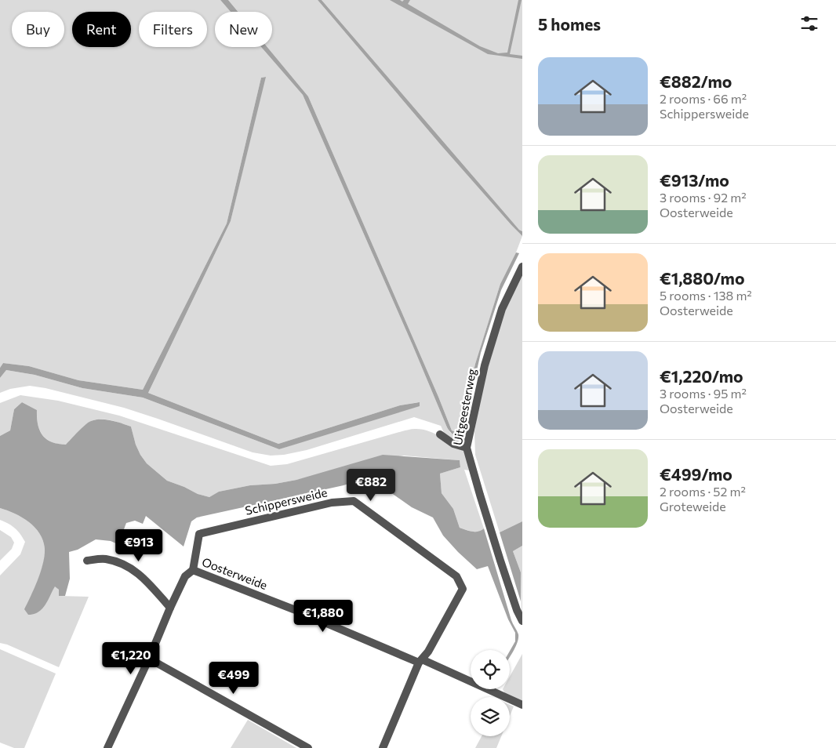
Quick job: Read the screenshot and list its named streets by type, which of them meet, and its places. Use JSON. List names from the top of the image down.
{
  "streets": {
    "street": ["Uitgeesterweg", "Schippersweide", "Oosterweide"]
  },
  "crossings": [
    ["Schippersweide", "Oosterweide"]
  ],
  "page": {
    "heading": "5 homes",
    "chip": [
      "Buy",
      "Rent",
      "Filters",
      "New"
    ],
    "list": [
      {
        "name": "€882/mo",
        "note": "2 rooms · 66 m² · Schippersweide"
      },
      {
        "name": "€913/mo",
        "note": "3 rooms · 92 m² · Oosterweide"
      },
      {
        "name": "€1,880/mo",
        "note": "5 rooms · 138 m² · Oosterweide"
      },
      {
        "name": "€1,220/mo",
        "note": "3 rooms · 95 m² · Oosterweide"
      },
      {
        "name": "€499/mo",
        "note": "2 rooms · 52 m² · Groteweide"
      }
    ],
    "price": [
      "€882",
      "€913",
      "€1,880",
      "€1,220",
      "€499"
    ]
  }
}
